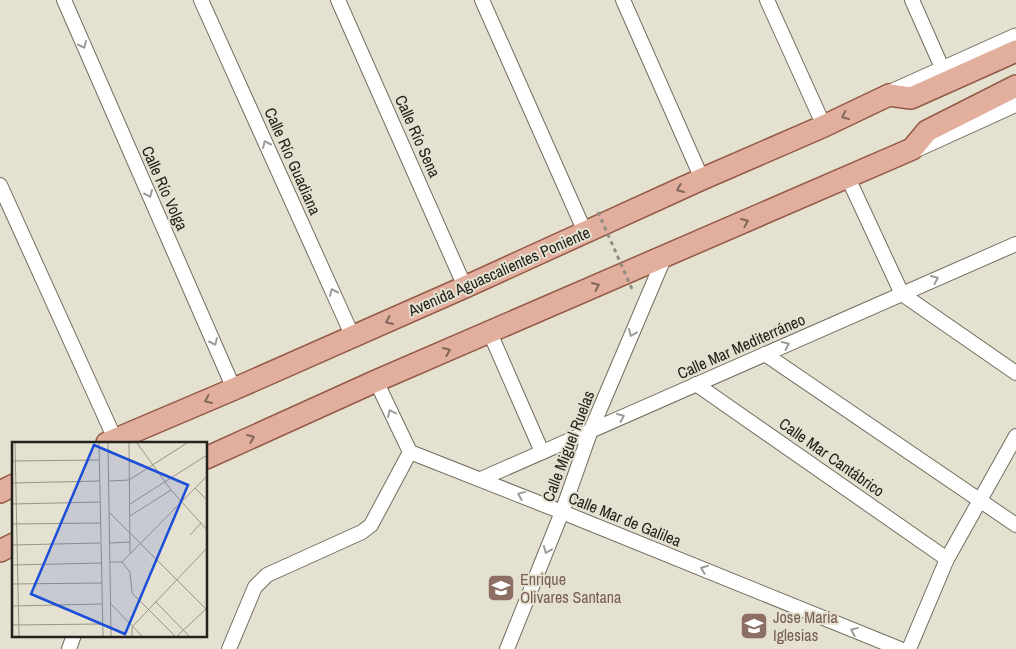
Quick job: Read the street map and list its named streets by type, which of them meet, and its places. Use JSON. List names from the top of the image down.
{
  "streets": {
    "main road": ["Avenida Aguascalientes Poniente"],
    "street": [
      "Calle Río Sena",
      "Calle Río Guadiana",
      "Calle Río Volga",
      "Calle Mar Mediterráneo",
      "Calle Miguel Ruelas",
      "Calle Mar Cantábrico",
      "Calle Mar de Galilea"
    ]
  },
  "crossings": [
    ["Calle Río Sena", "Avenida Aguascalientes Poniente"],
    ["Calle Río Guadiana", "Avenida Aguascalientes Poniente"],
    ["Calle Río Volga", "Avenida Aguascalientes Poniente"],
    ["Calle Mar Mediterráneo", "Calle Miguel Ruelas"],
    ["Calle Mar Mediterráneo", "Calle Mar Cantábrico"],
    ["Calle Mar Mediterráneo", "Calle Mar de Galilea"],
    ["Calle Miguel Ruelas", "Calle Mar de Galilea"]
  ],
  "one_way": [
    "Calle Río Guadiana",
    "Calle Río Volga",
    "Calle Mar Mediterráneo",
    "Calle Miguel Ruelas",
    "Calle Mar de Galilea"
  ],
  "places": {
    "school or university": ["Enrique Olivares Santana", "Jose Maria Iglesias"]
  }
}
